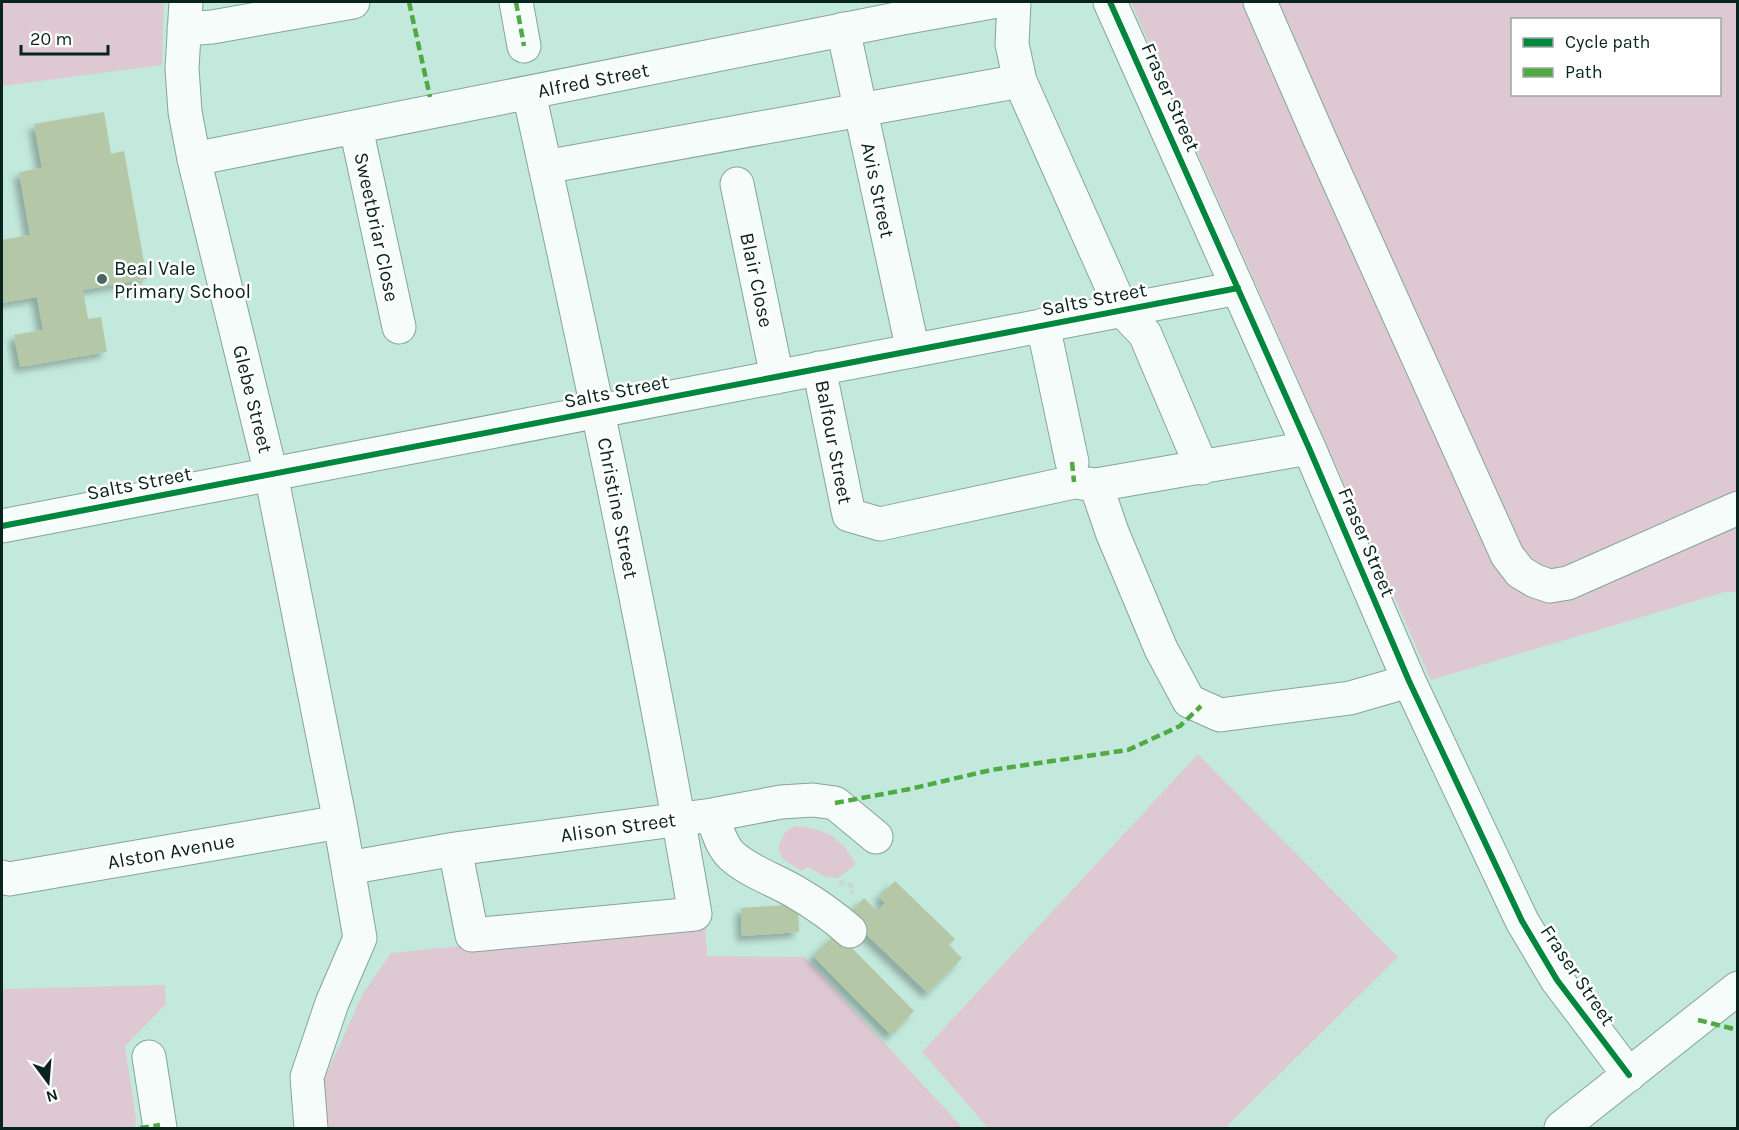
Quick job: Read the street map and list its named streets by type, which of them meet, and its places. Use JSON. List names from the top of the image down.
{
  "streets": {
    "street": [
      "Alfred Street",
      "Fraser Street",
      "Avis Street",
      "Sweetbriar Close",
      "Blair Close",
      "Salts Street",
      "Glebe Street",
      "Balfour Street",
      "Christine Street",
      "Alison Street",
      "Alston Avenue"
    ]
  },
  "crossings": [
    ["Alfred Street", "Avis Street"],
    ["Alfred Street", "Sweetbriar Close"],
    ["Alfred Street", "Glebe Street"],
    ["Alfred Street", "Christine Street"],
    ["Fraser Street", "Salts Street"],
    ["Avis Street", "Salts Street"],
    ["Blair Close", "Salts Street"],
    ["Salts Street", "Glebe Street"],
    ["Salts Street", "Balfour Street"],
    ["Salts Street", "Christine Street"],
    ["Glebe Street", "Alison Street"],
    ["Glebe Street", "Alston Avenue"],
    ["Christine Street", "Alison Street"]
  ],
  "places": ["Beal Vale Primary School"],
  "legend": ["Cycle path", "Path"],
  "scale_bar": "20 m",
  "north": "bottom"
}
